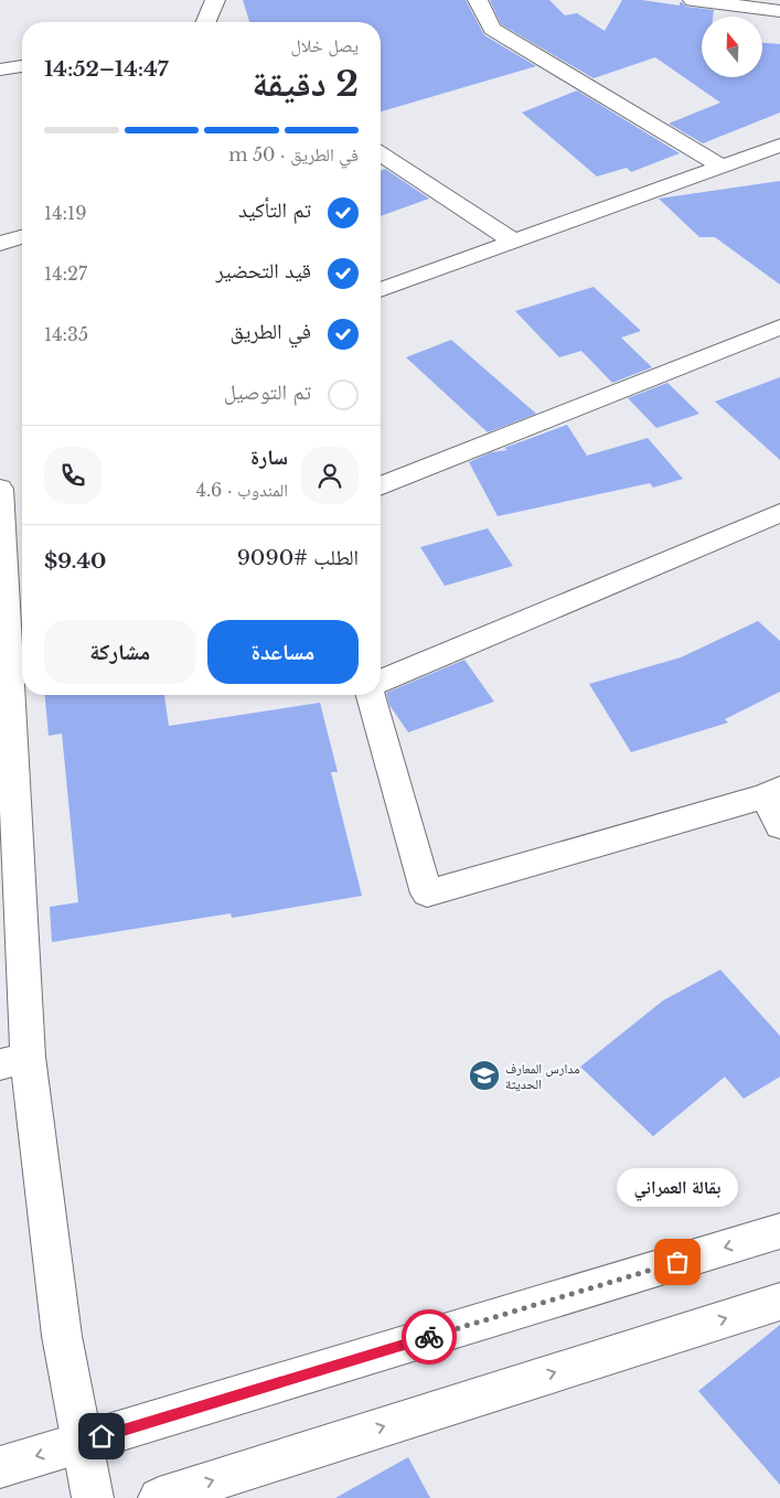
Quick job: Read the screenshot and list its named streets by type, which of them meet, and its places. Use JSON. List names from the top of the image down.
{
  "places": {
    "school or university": ["مدارس المعارف الحديثة"],
    "other": ["بقالة العمراني"]
  },
  "north": "top",
  "page": {
    "heading": ["2 دقيقة", "يصل خلال", "14:47–14:52"],
    "panel": [
      "سارة",
      "المندوب · 4.6",
      "الطلب #9090",
      "$9.40"
    ],
    "bar": "في الطريق · 50 m",
    "list": [
      ["تم التأكيد", "14:19"],
      ["قيد التحضير", "14:27"],
      ["في الطريق", "14:35"],
      "تم التوصيل"
    ],
    "buttons": ["مساعدة", "مشاركة"],
    "bubble": "بقالة العمراني"
  }
}
